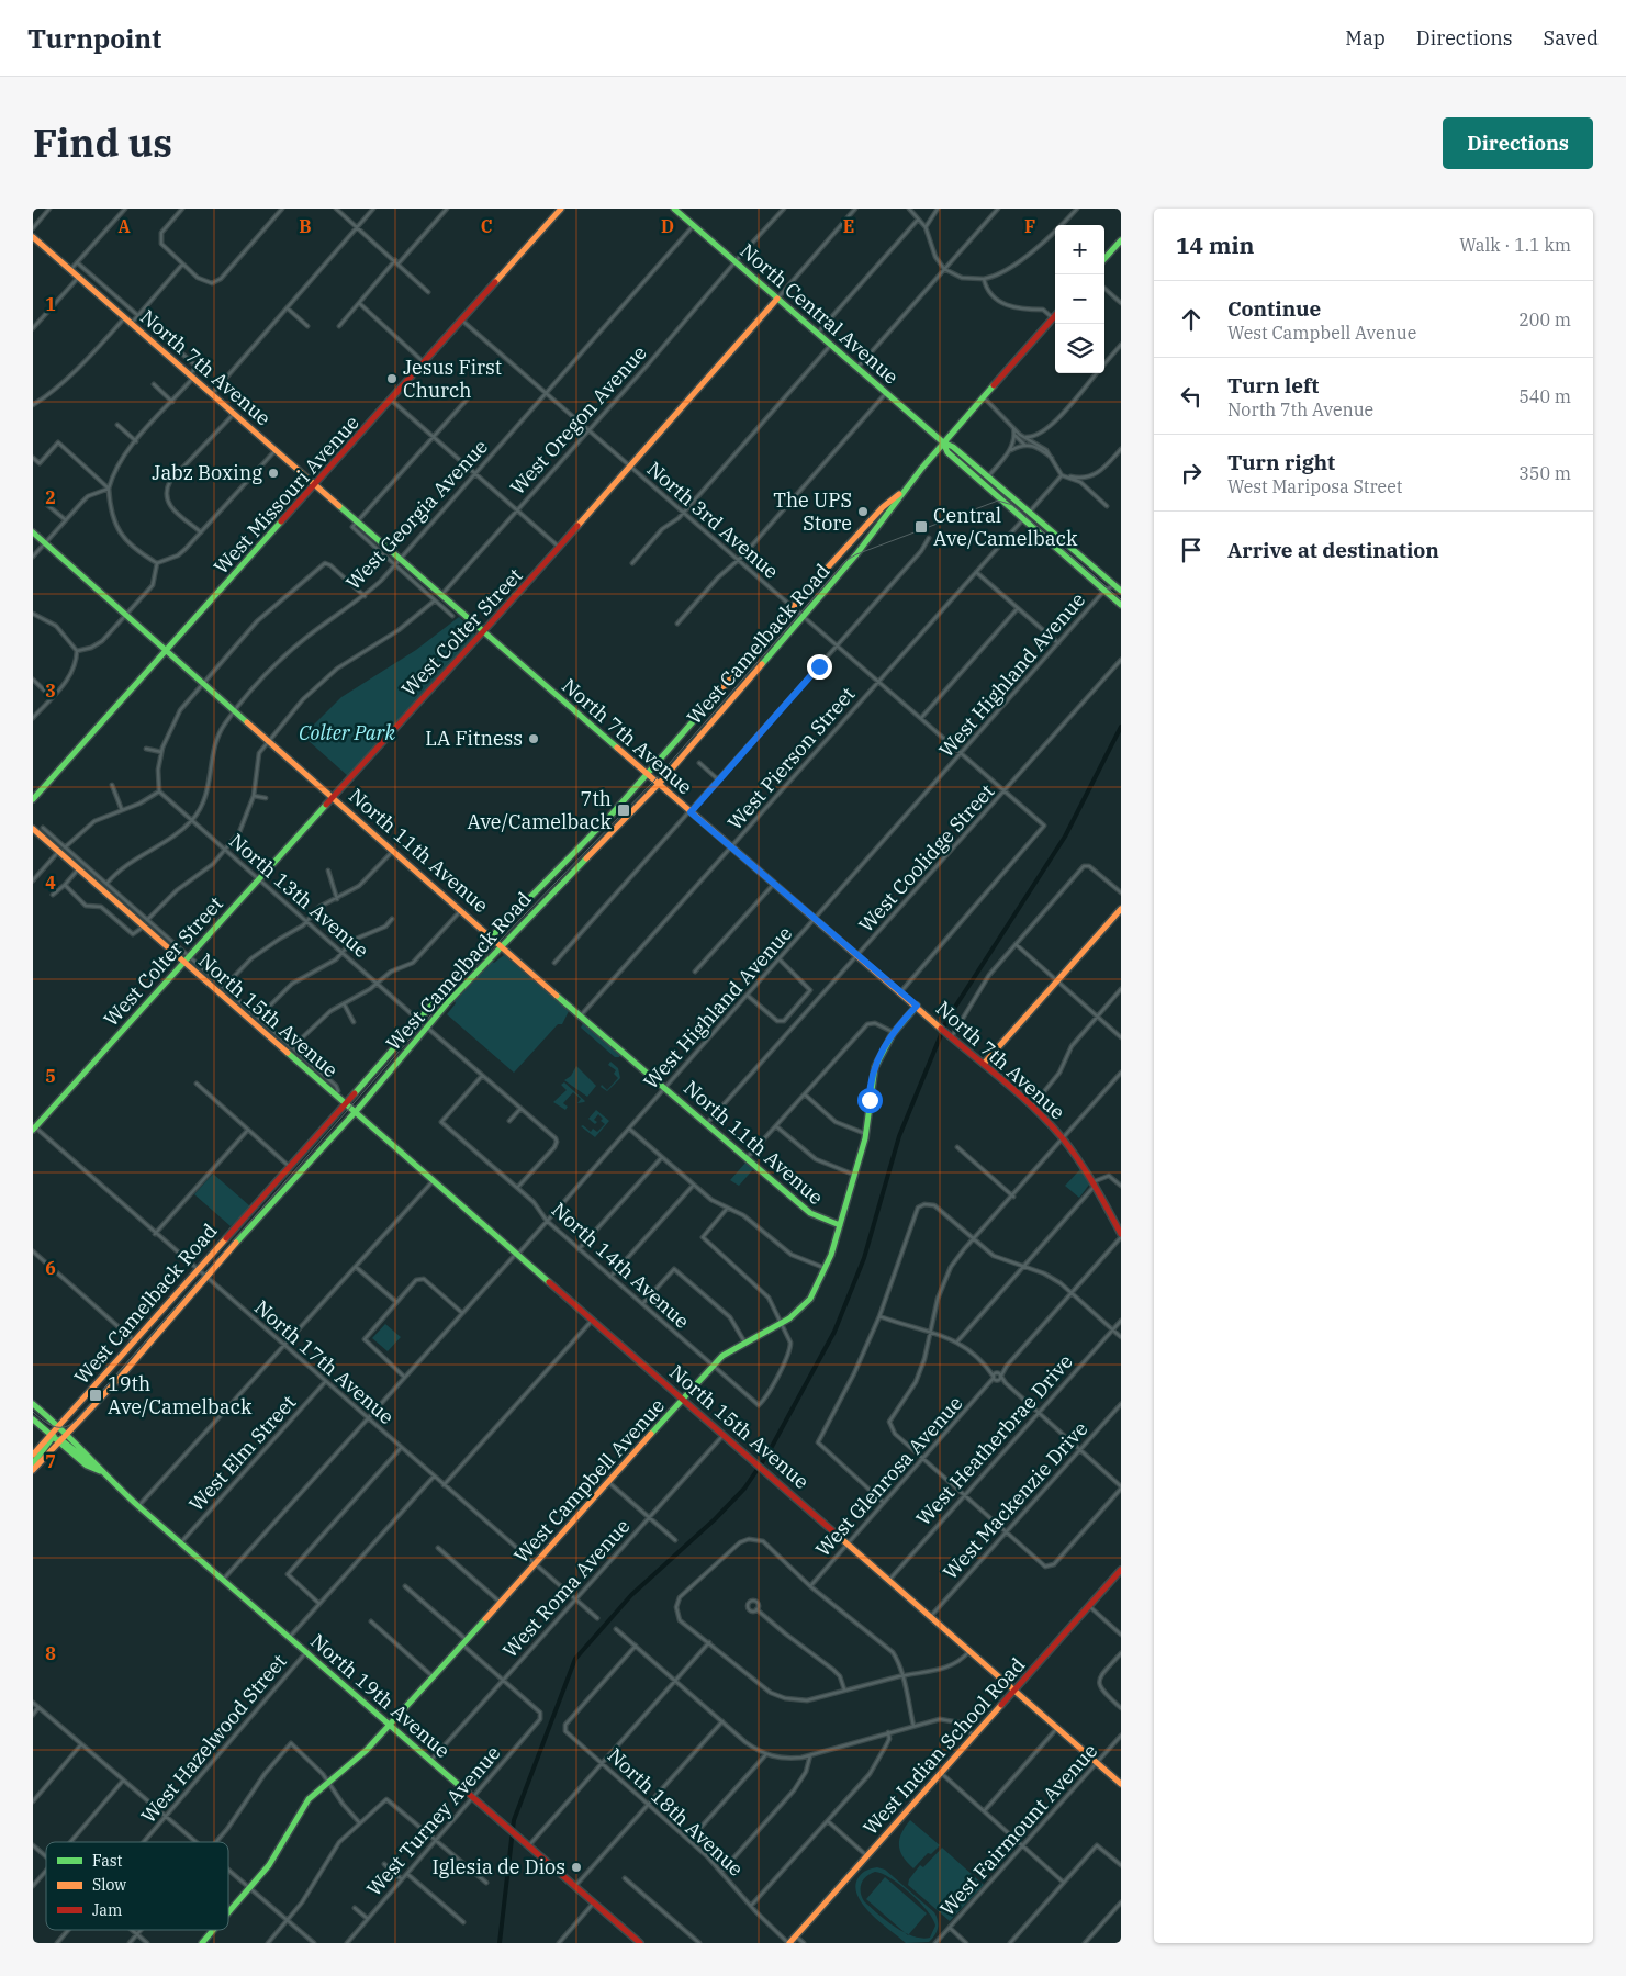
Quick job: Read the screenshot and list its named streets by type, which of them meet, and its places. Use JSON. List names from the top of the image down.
{
  "streets": {
    "main road": [
      "North Central Avenue",
      "North 7th Avenue",
      "West Missouri Avenue",
      "West Colter Street",
      "West Camelback Road",
      "North 11th Avenue",
      "North 15th Avenue",
      "West Campbell Avenue",
      "North 19th Avenue",
      "West Indian School Road"
    ],
    "street": [
      "West Oregon Avenue",
      "West Georgia Avenue",
      "North 3rd Avenue",
      "West Highland Avenue",
      "West Pierson Street",
      "West Coolidge Street",
      "North 13th Avenue",
      "North 14th Avenue",
      "North 17th Avenue",
      "West Heatherbrae Drive",
      "West Elm Street",
      "West Glenrosa Avenue",
      "West Mackenzie Drive",
      "West Roma Avenue",
      "West Hazelwood Street",
      "North 18th Avenue",
      "West Turney Avenue",
      "West Fairmount Avenue"
    ]
  },
  "crossings": [
    ["North Central Avenue", "West Oregon Avenue"],
    ["North Central Avenue", "West Georgia Avenue"],
    ["North Central Avenue", "West Colter Street"],
    ["North Central Avenue", "West Camelback Road"],
    ["North Central Avenue", "West Highland Avenue"],
    ["North Central Avenue", "West Pierson Street"],
    ["North 7th Avenue", "West Oregon Avenue"],
    ["North 7th Avenue", "West Missouri Avenue"],
    ["North 7th Avenue", "West Georgia Avenue"],
    ["North 7th Avenue", "North 3rd Avenue"],
    ["North 7th Avenue", "West Colter Street"],
    ["North 7th Avenue", "West Camelback Road"],
    ["North 7th Avenue", "West Highland Avenue"],
    ["North 7th Avenue", "West Pierson Street"],
    ["North 7th Avenue", "West Coolidge Street"],
    ["North 7th Avenue", "West Campbell Avenue"],
    ["West Oregon Avenue", "North 3rd Avenue"],
    ["West Missouri Avenue", "North 3rd Avenue"],
    ["West Missouri Avenue", "North 11th Avenue"],
    ["West Georgia Avenue", "North 3rd Avenue"],
    ["West Georgia Avenue", "North 11th Avenue"],
    ["West Georgia Avenue", "North 13th Avenue"],
    ["West Georgia Avenue", "North 15th Avenue"],
    ["North 3rd Avenue", "West Colter Street"],
    ["North 3rd Avenue", "West Camelback Road"],
    ["North 3rd Avenue", "West Highland Avenue"],
    ["North 3rd Avenue", "West Pierson Street"],
    ["North 3rd Avenue", "West Coolidge Street"],
    ["West Colter Street", "North 11th Avenue"],
    ["West Colter Street", "North 13th Avenue"],
    ["West Colter Street", "North 15th Avenue"],
    ["West Colter Street", "North 17th Avenue"],
    ["West Camelback Road", "North 11th Avenue"],
    ["West Camelback Road", "North 13th Avenue"],
    ["West Camelback Road", "North 15th Avenue"],
    ["West Camelback Road", "North 17th Avenue"],
    ["West Camelback Road", "North 19th Avenue"],
    ["West Highland Avenue", "North 11th Avenue"],
    ["West Highland Avenue", "North 15th Avenue"],
    ["West Highland Avenue", "North 14th Avenue"],
    ["West Highland Avenue", "North 17th Avenue"],
    ["West Highland Avenue", "North 19th Avenue"],
    ["West Pierson Street", "North 11th Avenue"],
    ["North 11th Avenue", "West Coolidge Street"],
    ["North 11th Avenue", "West Campbell Avenue"],
    ["North 15th Avenue", "West Heatherbrae Drive"],
    ["North 15th Avenue", "West Glenrosa Avenue"],
    ["North 15th Avenue", "West Campbell Avenue"],
    ["North 15th Avenue", "West Mackenzie Drive"],
    ["North 15th Avenue", "West Roma Avenue"],
    ["North 15th Avenue", "West Indian School Road"],
    ["North 15th Avenue", "West Fairmount Avenue"],
    ["North 14th Avenue", "West Campbell Avenue"],
    ["North 17th Avenue", "West Elm Street"],
    ["North 17th Avenue", "West Campbell Avenue"],
    ["North 17th Avenue", "West Roma Avenue"],
    ["North 17th Avenue", "West Hazelwood Street"],
    ["West Elm Street", "North 19th Avenue"],
    ["West Campbell Avenue", "North 19th Avenue"],
    ["West Roma Avenue", "North 19th Avenue"],
    ["West Roma Avenue", "West Turney Avenue"],
    ["North 19th Avenue", "West Hazelwood Street"],
    ["North 19th Avenue", "West Turney Avenue"],
    ["West Indian School Road", "North 18th Avenue"]
  ],
  "parks": ["Colter Park"],
  "places": {
    "other": [
      "Jesus First Church",
      "Jabz Boxing",
      "The UPS Store",
      "LA Fitness",
      "Iglesia de Dios"
    ],
    "transit": ["Central Ave/Camelback", "7th Ave/Camelback", "19th Ave/Camelback"]
  },
  "legend": ["Fast", "Slow", "Jam"],
  "page": {
    "header": "Turnpoint",
    "nav": ["Map", "Directions", "Saved"],
    "title": "Find us",
    "buttons": "Directions",
    "heading": ["14 min", "Walk · 1.1 km"],
    "map_buttons": ["+", "−"],
    "list": [
      ["Continue", "West Campbell Avenue", "200 m"],
      ["Turn left", "North 7th Avenue", "540 m"],
      ["Turn right", "West Mariposa Street", "350 m"],
      "Arrive at destination"
    ]
  },
  "grid": {
    "columns": [
      "A",
      "B",
      "C",
      "D",
      "E",
      "F"
    ],
    "rows": [
      "1",
      "2",
      "3",
      "4",
      "5",
      "6",
      "7",
      "8"
    ]
  }
}
